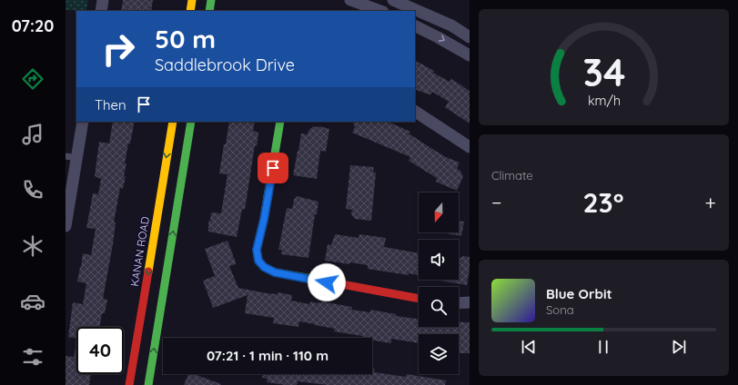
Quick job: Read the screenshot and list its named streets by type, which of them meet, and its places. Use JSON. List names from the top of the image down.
{
  "streets": {
    "main road": ["KANAN ROAD"]
  },
  "north": "bottom",
  "page": {
    "tabs": "07:20",
    "turn": ["50 m", "Saddlebrook Drive"],
    "then": "Then",
    "tile": "Climate",
    "heat": ["−", "23°", "+"],
    "song": ["Blue Orbit", "Sona"],
    "limit": "40",
    "trip": "07:21 · 1 min · 110 m",
    "gauge": ["34", "km/h"]
  }
}
